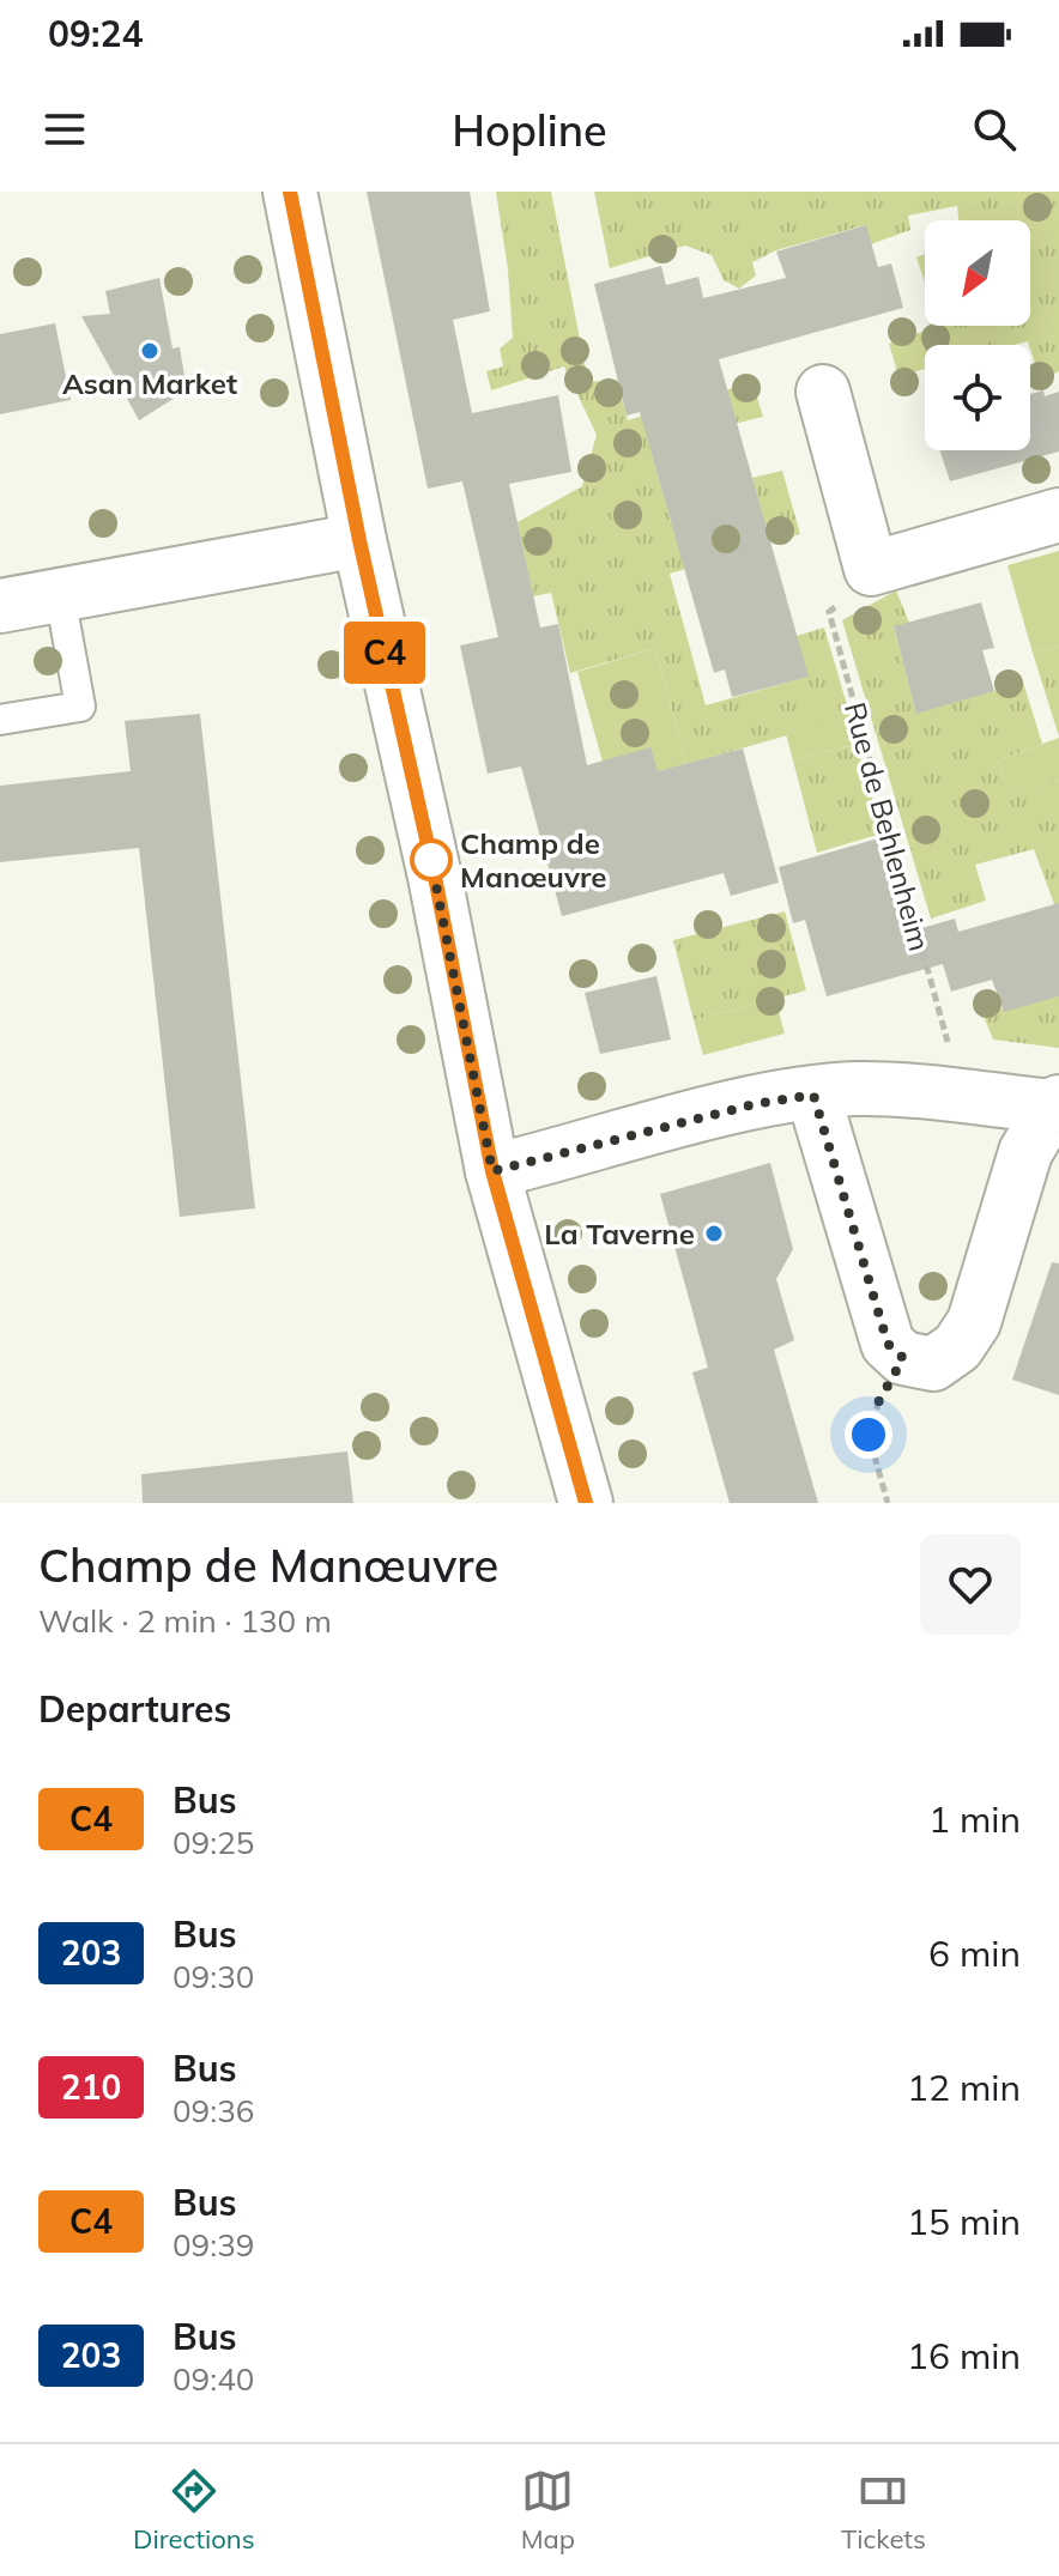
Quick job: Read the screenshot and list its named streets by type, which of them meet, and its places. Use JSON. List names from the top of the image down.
{
  "streets": {
    "path": ["Rue de Behlenheim"]
  },
  "places": ["Asan Market", "Champ de Manœuvre", "La Taverne"],
  "lines": ["bus line C4"],
  "north": "bottom left",
  "page": {
    "status": "09:24",
    "header": "Hopline",
    "on_map": "C4",
    "heading": [
      ["Champ de Manœuvre", "Walk · 2 min · 130 m"],
      "Departures"
    ],
    "list": [
      {
        "mark": "C4",
        "name": "Bus",
        "note": "09:25",
        "value": "1 min"
      },
      {
        "mark": "203",
        "name": "Bus",
        "note": "09:30",
        "value": "6 min"
      },
      {
        "mark": "210",
        "name": "Bus",
        "note": "09:36",
        "value": "12 min"
      },
      {
        "mark": "C4",
        "name": "Bus",
        "note": "09:39",
        "value": "15 min"
      },
      {
        "mark": "203",
        "name": "Bus",
        "note": "09:40",
        "value": "16 min"
      }
    ],
    "tabs": ["Directions", "Map", "Tickets"]
  }
}
